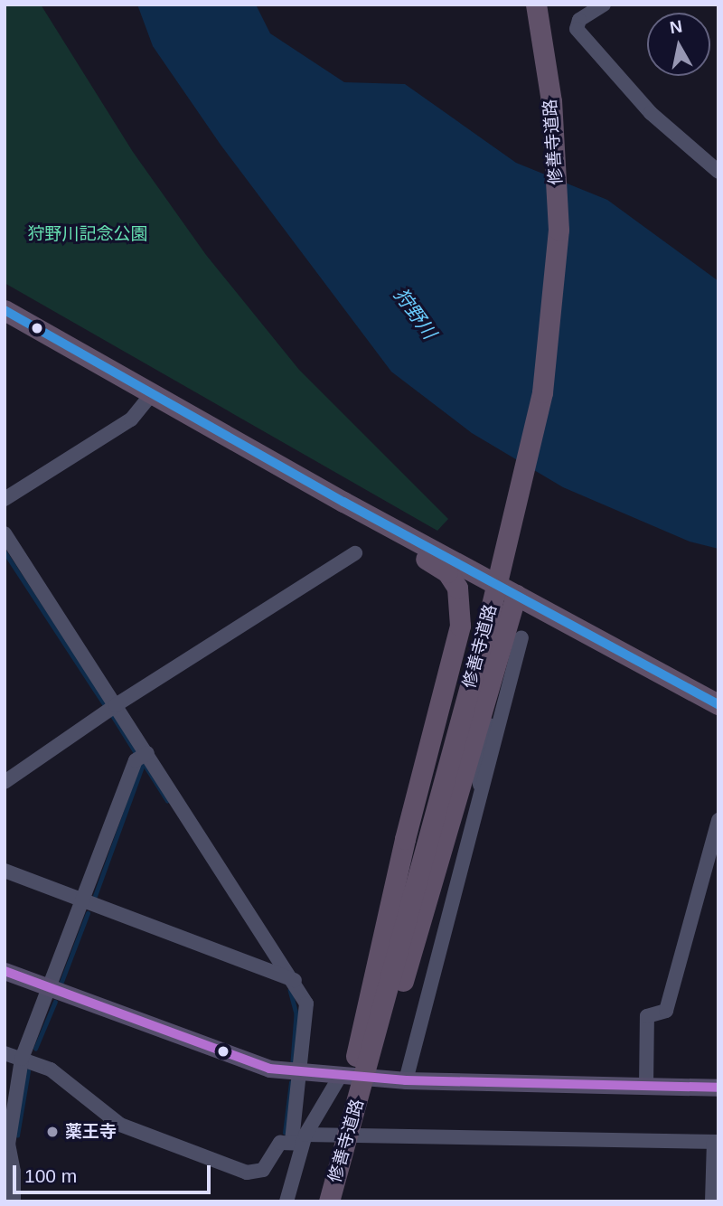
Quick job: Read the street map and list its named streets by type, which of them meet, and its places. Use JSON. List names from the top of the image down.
{
  "streets": {
    "highway": ["修善寺道路"]
  },
  "water": ["狩野川"],
  "parks": ["狩野川記念公園"],
  "places": ["薬王寺"],
  "scale_bar": "100 m",
  "north": "top"
}
